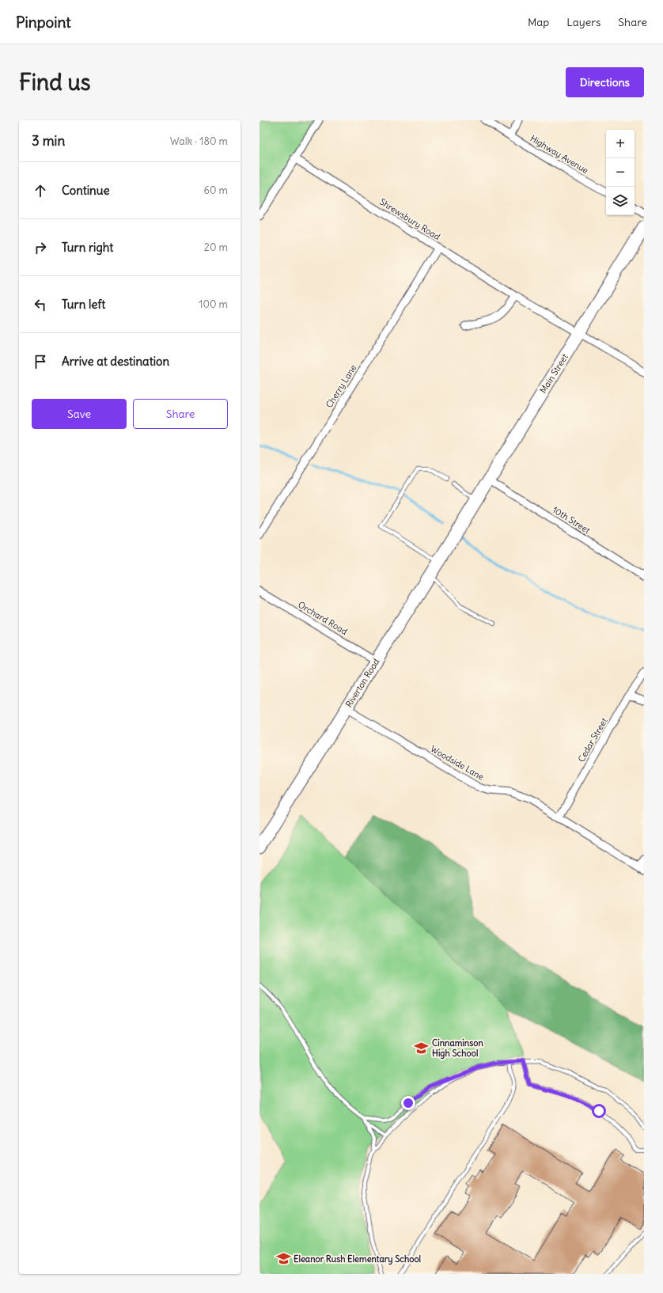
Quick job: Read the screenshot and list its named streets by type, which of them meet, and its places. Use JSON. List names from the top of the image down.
{
  "streets": {
    "main road": ["Main Street", "Riverton Road"],
    "street": [
      "Highway Avenue",
      "Shrewsbury Road",
      "Cherry Lane",
      "10th Street",
      "Orchard Road",
      "Cedar Street",
      "Woodside Lane"
    ]
  },
  "crossings": [
    ["Shrewsbury Road", "Main Street"],
    ["Shrewsbury Road", "Cherry Lane"],
    ["Main Street", "10th Street"],
    ["Main Street", "Riverton Road"],
    ["Orchard Road", "Riverton Road"],
    ["Riverton Road", "Woodside Lane"],
    ["Cedar Street", "Woodside Lane"]
  ],
  "places": {
    "school or university": ["Cinnaminson High School", "Eleanor Rush Elementary School"]
  },
  "page": {
    "header": "Pinpoint",
    "nav": ["Map", "Layers", "Share"],
    "buttons": [
      "Directions",
      ["Save", "Share"]
    ],
    "title": "Find us",
    "heading": ["3 min", "Walk · 180 m"],
    "map_buttons": ["+", "−"],
    "list": [
      ["Continue", "60 m"],
      ["Turn right", "20 m"],
      ["Turn left", "100 m"],
      "Arrive at destination"
    ]
  }
}
